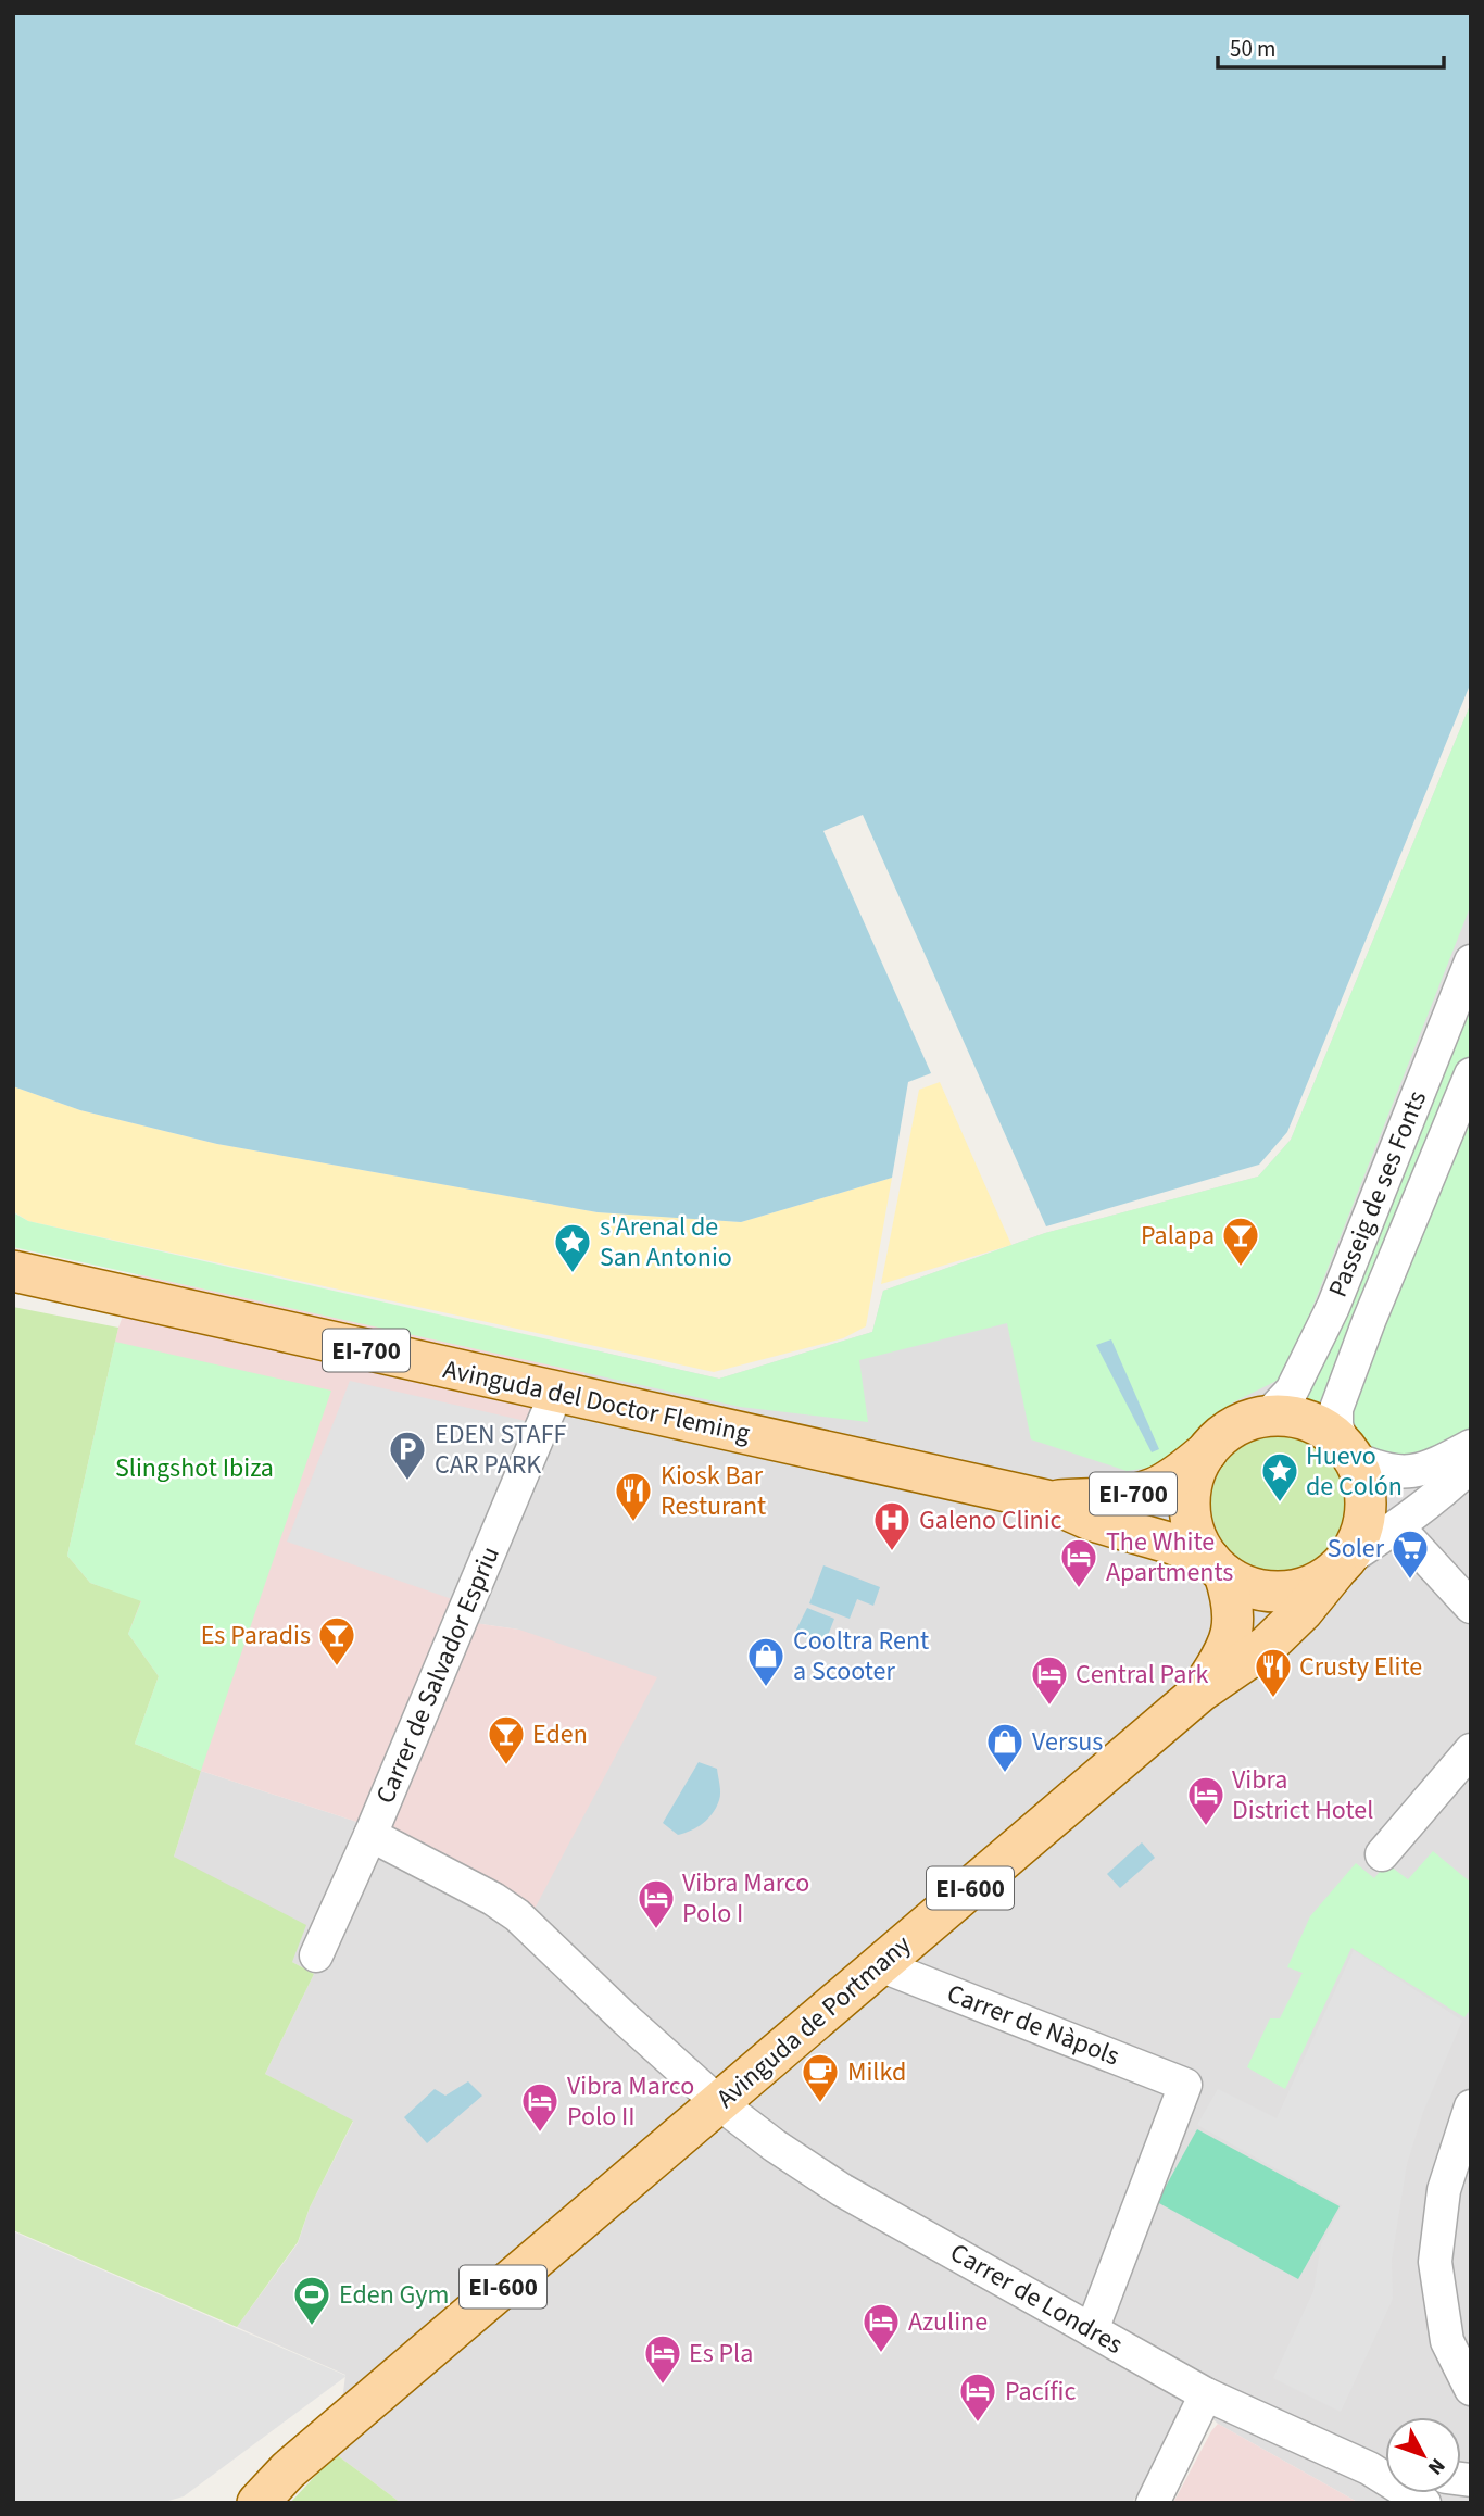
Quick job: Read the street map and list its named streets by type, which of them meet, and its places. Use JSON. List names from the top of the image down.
{
  "streets": {
    "main road": [
      "EI-700",
      "Avinguda del Doctor Fleming",
      "EI-600",
      "Avinguda de Portmany"
    ],
    "street": [
      "Passeig de ses Fonts",
      "Carrer de Salvador Espriu",
      "Carrer de Nàpols",
      "Carrer de Londres"
    ]
  },
  "crossings": [
    ["Passeig de ses Fonts", "Avinguda del Doctor Fleming"],
    ["Passeig de ses Fonts", "Avinguda de Portmany"],
    ["Avinguda del Doctor Fleming", "Carrer de Salvador Espriu"],
    ["Avinguda del Doctor Fleming", "Avinguda de Portmany"],
    ["Carrer de Salvador Espriu", "Carrer de Londres"],
    ["Avinguda de Portmany", "Carrer de Nàpols"],
    ["Avinguda de Portmany", "Carrer de Londres"],
    ["Carrer de Nàpols", "Carrer de Londres"]
  ],
  "parks": ["Slingshot Ibiza"],
  "places": {
    "bar": ["Palapa", "Es Paradis", "Eden"],
    "place": ["s'Arenal de San Antonio", "Huevo de Colón"],
    "parking": ["EDEN STAFF CAR PARK"],
    "restaurant": ["Kiosk Bar Resturant", "Crusty Elite"],
    "hospital": ["Galeno Clinic"],
    "supermarket": ["Soler"],
    "hotel": [
      "The White Apartments",
      "Central Park",
      "Vibra District Hotel",
      "Vibra Marco Polo I",
      "Vibra Marco Polo II",
      "Azuline",
      "Es Pla",
      "Pacífic"
    ],
    "shop": ["Cooltra Rent a Scooter", "Versus"],
    "cafe": ["Milkd"],
    "sports": ["Eden Gym"]
  },
  "scale_bar": "50 m",
  "north": "bottom right"
}
